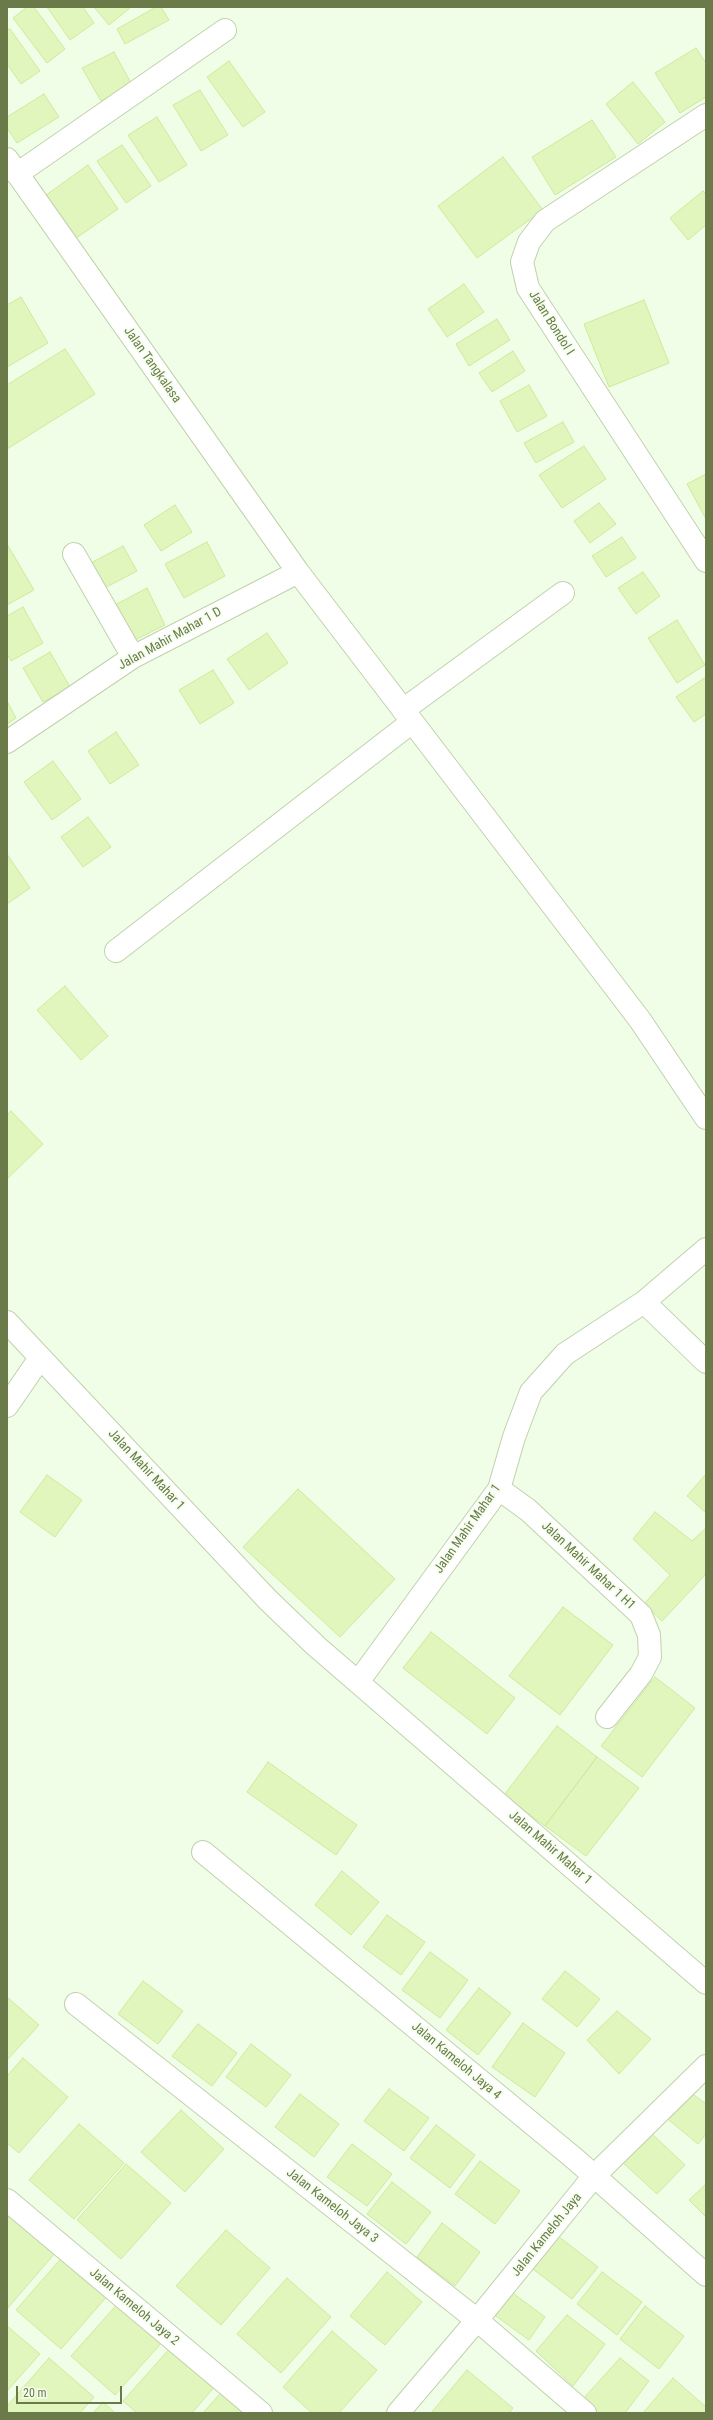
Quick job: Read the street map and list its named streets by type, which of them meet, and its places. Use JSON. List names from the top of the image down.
{
  "streets": {
    "street": [
      "Jalan Bondol I",
      "Jalan Tangkalasa",
      "Jalan Mahir Mahar 1 D",
      "Jalan Mahir Mahar 1",
      "Jalan Mahir Mahar 1 H1",
      "Jalan Kameloh Jaya 4",
      "Jalan Kameloh Jaya 3",
      "Jalan Kameloh Jaya",
      "Jalan Kameloh Jaya 2"
    ]
  },
  "crossings": [
    ["Jalan Tangkalasa", "Jalan Mahir Mahar 1 D"],
    ["Jalan Mahir Mahar 1", "Jalan Mahir Mahar 1 H1"],
    ["Jalan Kameloh Jaya 4", "Jalan Kameloh Jaya"],
    ["Jalan Kameloh Jaya 3", "Jalan Kameloh Jaya"]
  ],
  "scale_bar": "20 m"
}
